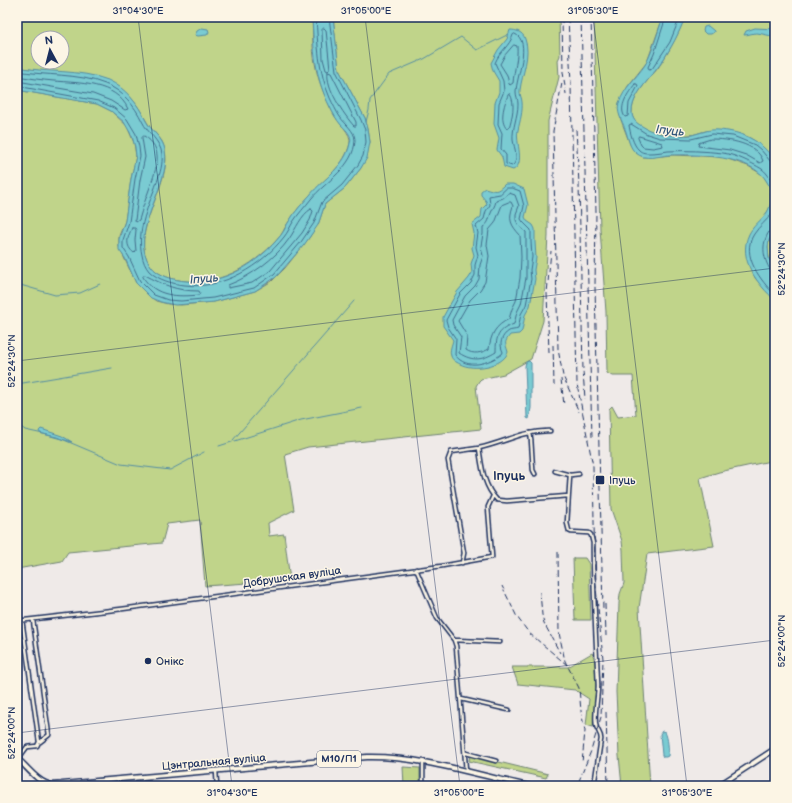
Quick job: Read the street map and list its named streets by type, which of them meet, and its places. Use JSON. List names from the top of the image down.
{
  "streets": {
    "main road": ["М10/П1", "Цэнтральная вуліца"],
    "street": ["Добрушская вуліца"]
  },
  "crossings": [
    ["М10/П1", "Цэнтральная вуліца"]
  ],
  "districts": ["Іпуць"],
  "water": ["Іпуць"],
  "places": {
    "transit": ["Іпуць"],
    "other": ["Онікс"]
  },
  "north": "top",
  "coordinates": [
    "31°04'30\"E",
    "31°05'00\"E",
    "31°05'30\"E",
    "52°24'30\"N",
    "52°24'00\"N"
  ]
}
